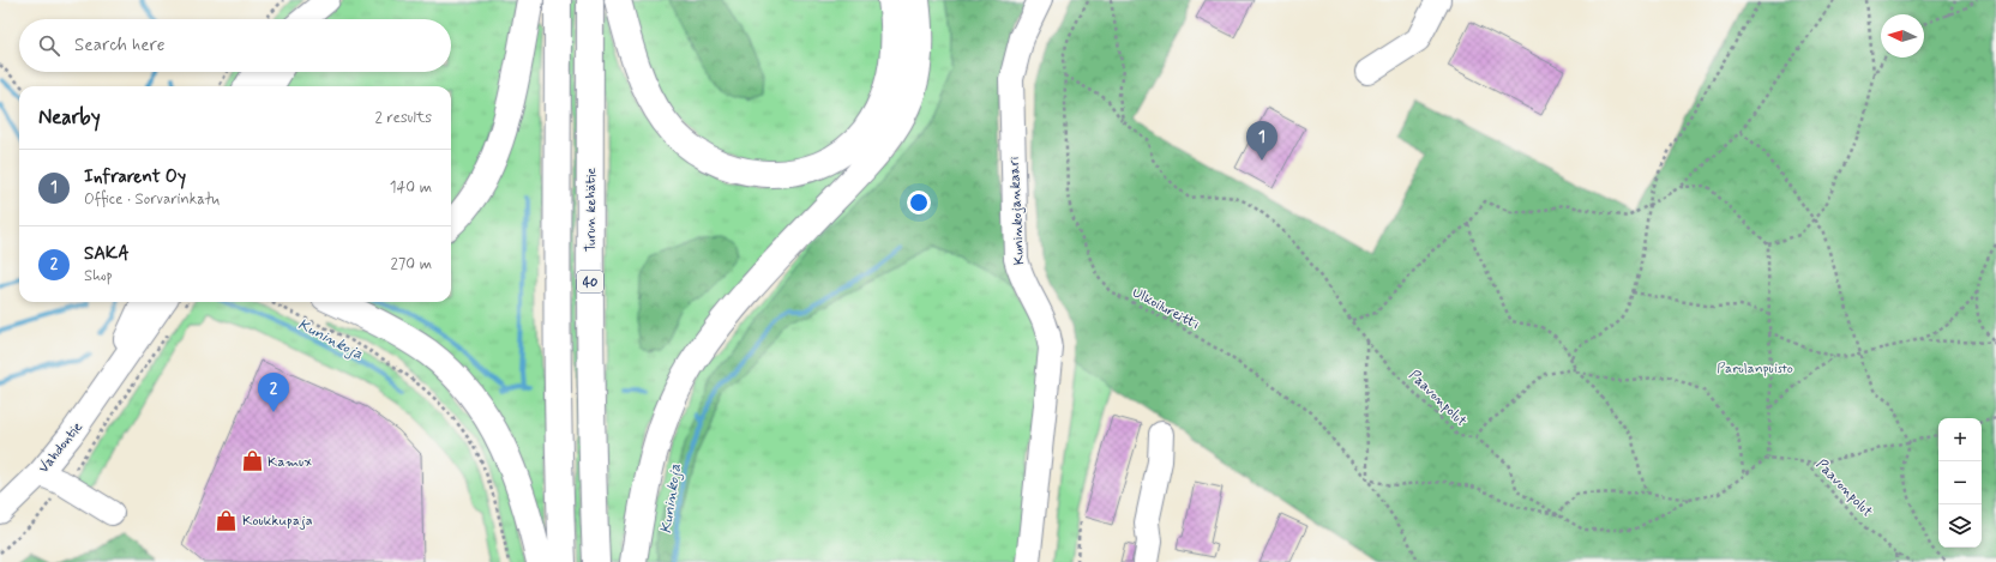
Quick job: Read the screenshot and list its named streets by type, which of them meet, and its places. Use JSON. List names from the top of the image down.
{
  "streets": {
    "highway": ["Turun kehätie", "40"],
    "street": ["Kuninkojankaari", "Vahdontie"],
    "path": ["Ulkoilureitti", "Paavonpolut"]
  },
  "water": ["Kuninkoja"],
  "parks": ["Parolanpuisto"],
  "places": {
    "shop": ["Kamux", "Koukkupaja"]
  },
  "north": "left",
  "page": {
    "search": "Search here",
    "heading": ["Nearby", "2 results"],
    "pins": ["1", "2"],
    "list": [
      {
        "mark": "1",
        "name": "Infrarent Oy",
        "note": "Office · Sorvarinkatu",
        "value": "140 m"
      },
      {
        "mark": "2",
        "name": "SAKA",
        "note": "Shop",
        "value": "270 m"
      }
    ],
    "map_buttons": ["+", "−"]
  }
}
